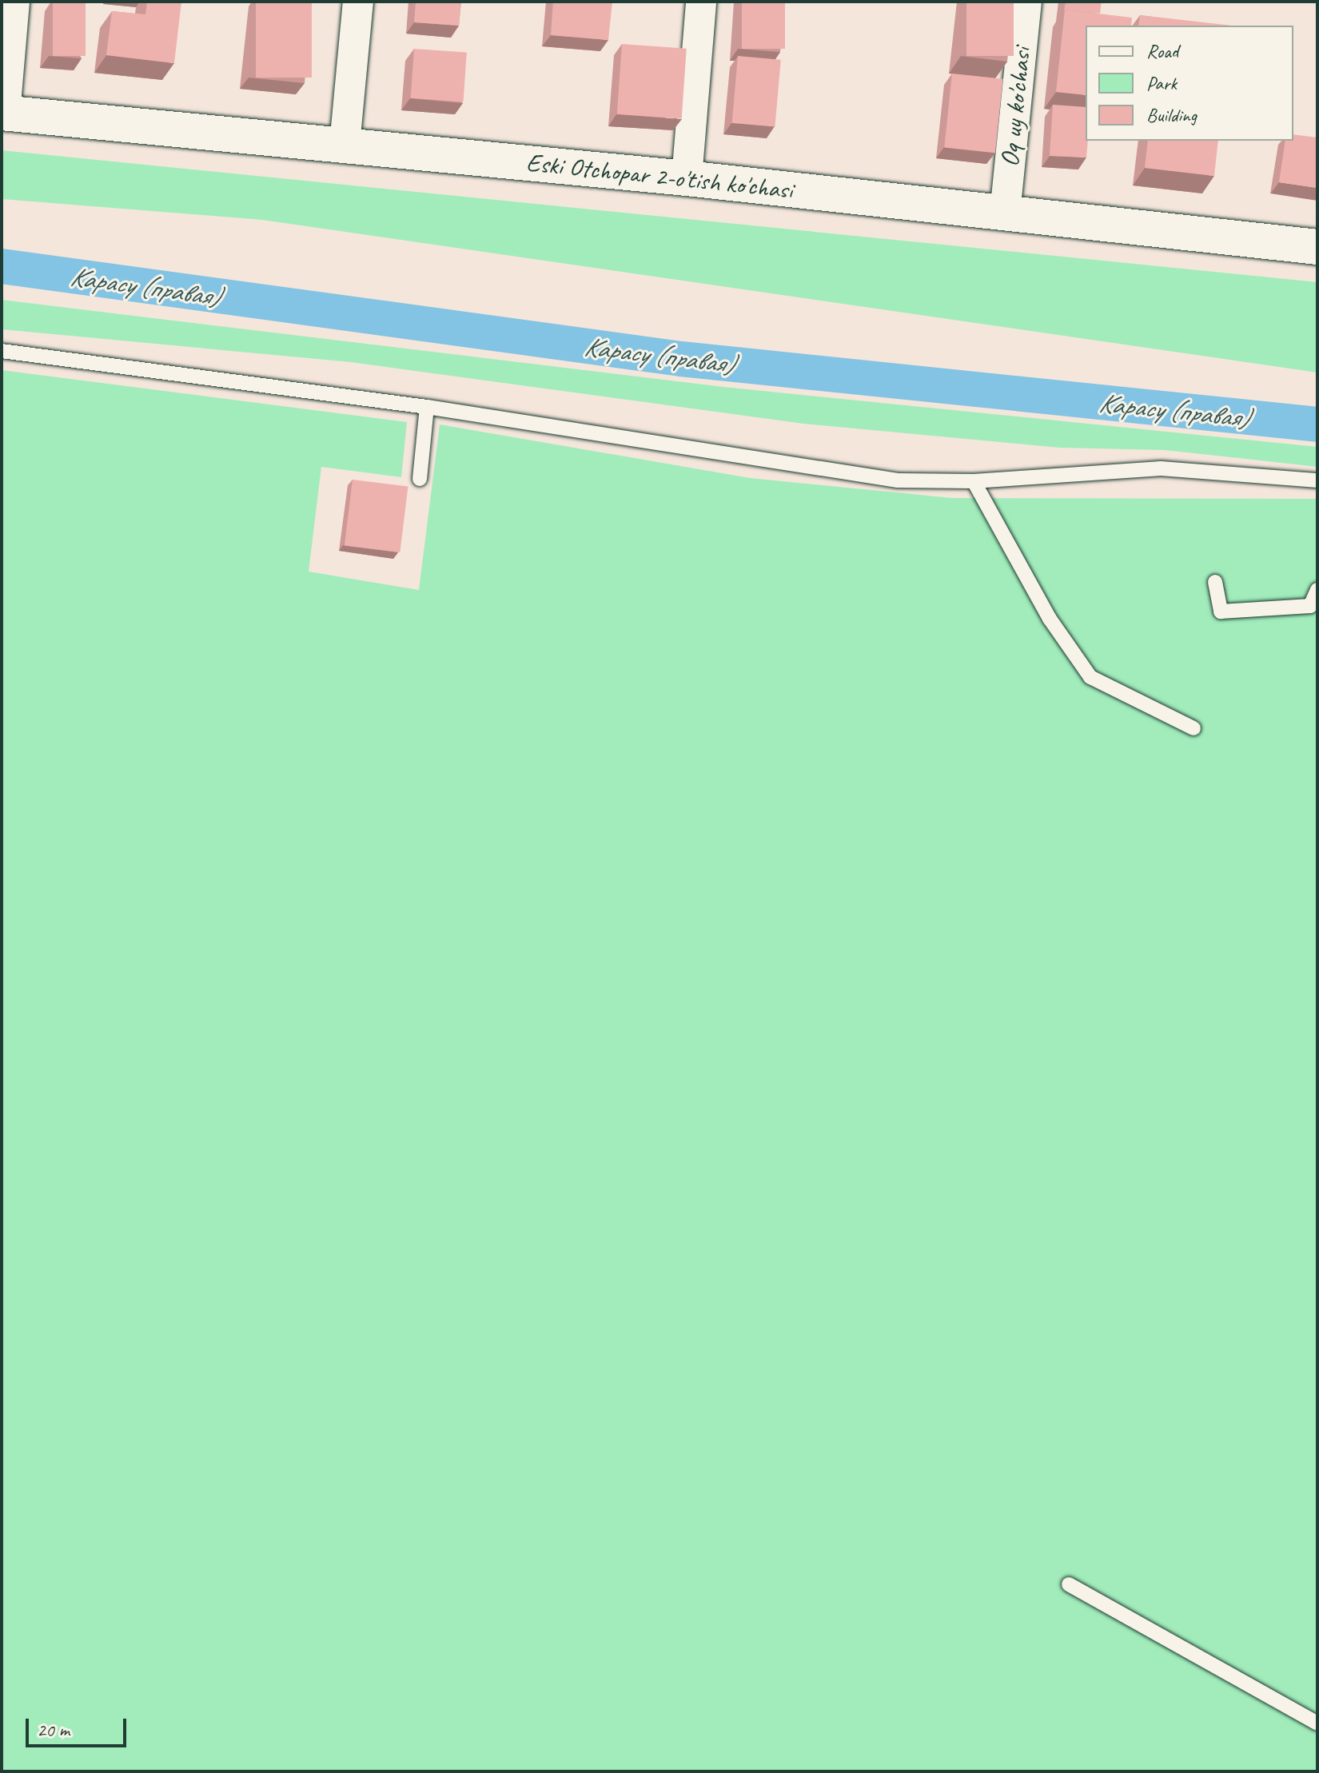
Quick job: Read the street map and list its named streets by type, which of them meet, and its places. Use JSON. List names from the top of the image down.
{
  "streets": {
    "street": ["Oq uy ko'chasi", "Eski Otchopar 2-o'tish ko'chasi"]
  },
  "crossings": [
    ["Oq uy ko'chasi", "Eski Otchopar 2-o'tish ko'chasi"]
  ],
  "water": ["Карасу (правая)"],
  "legend": ["Road", "Park", "Building"],
  "scale_bar": "20 m"
}
